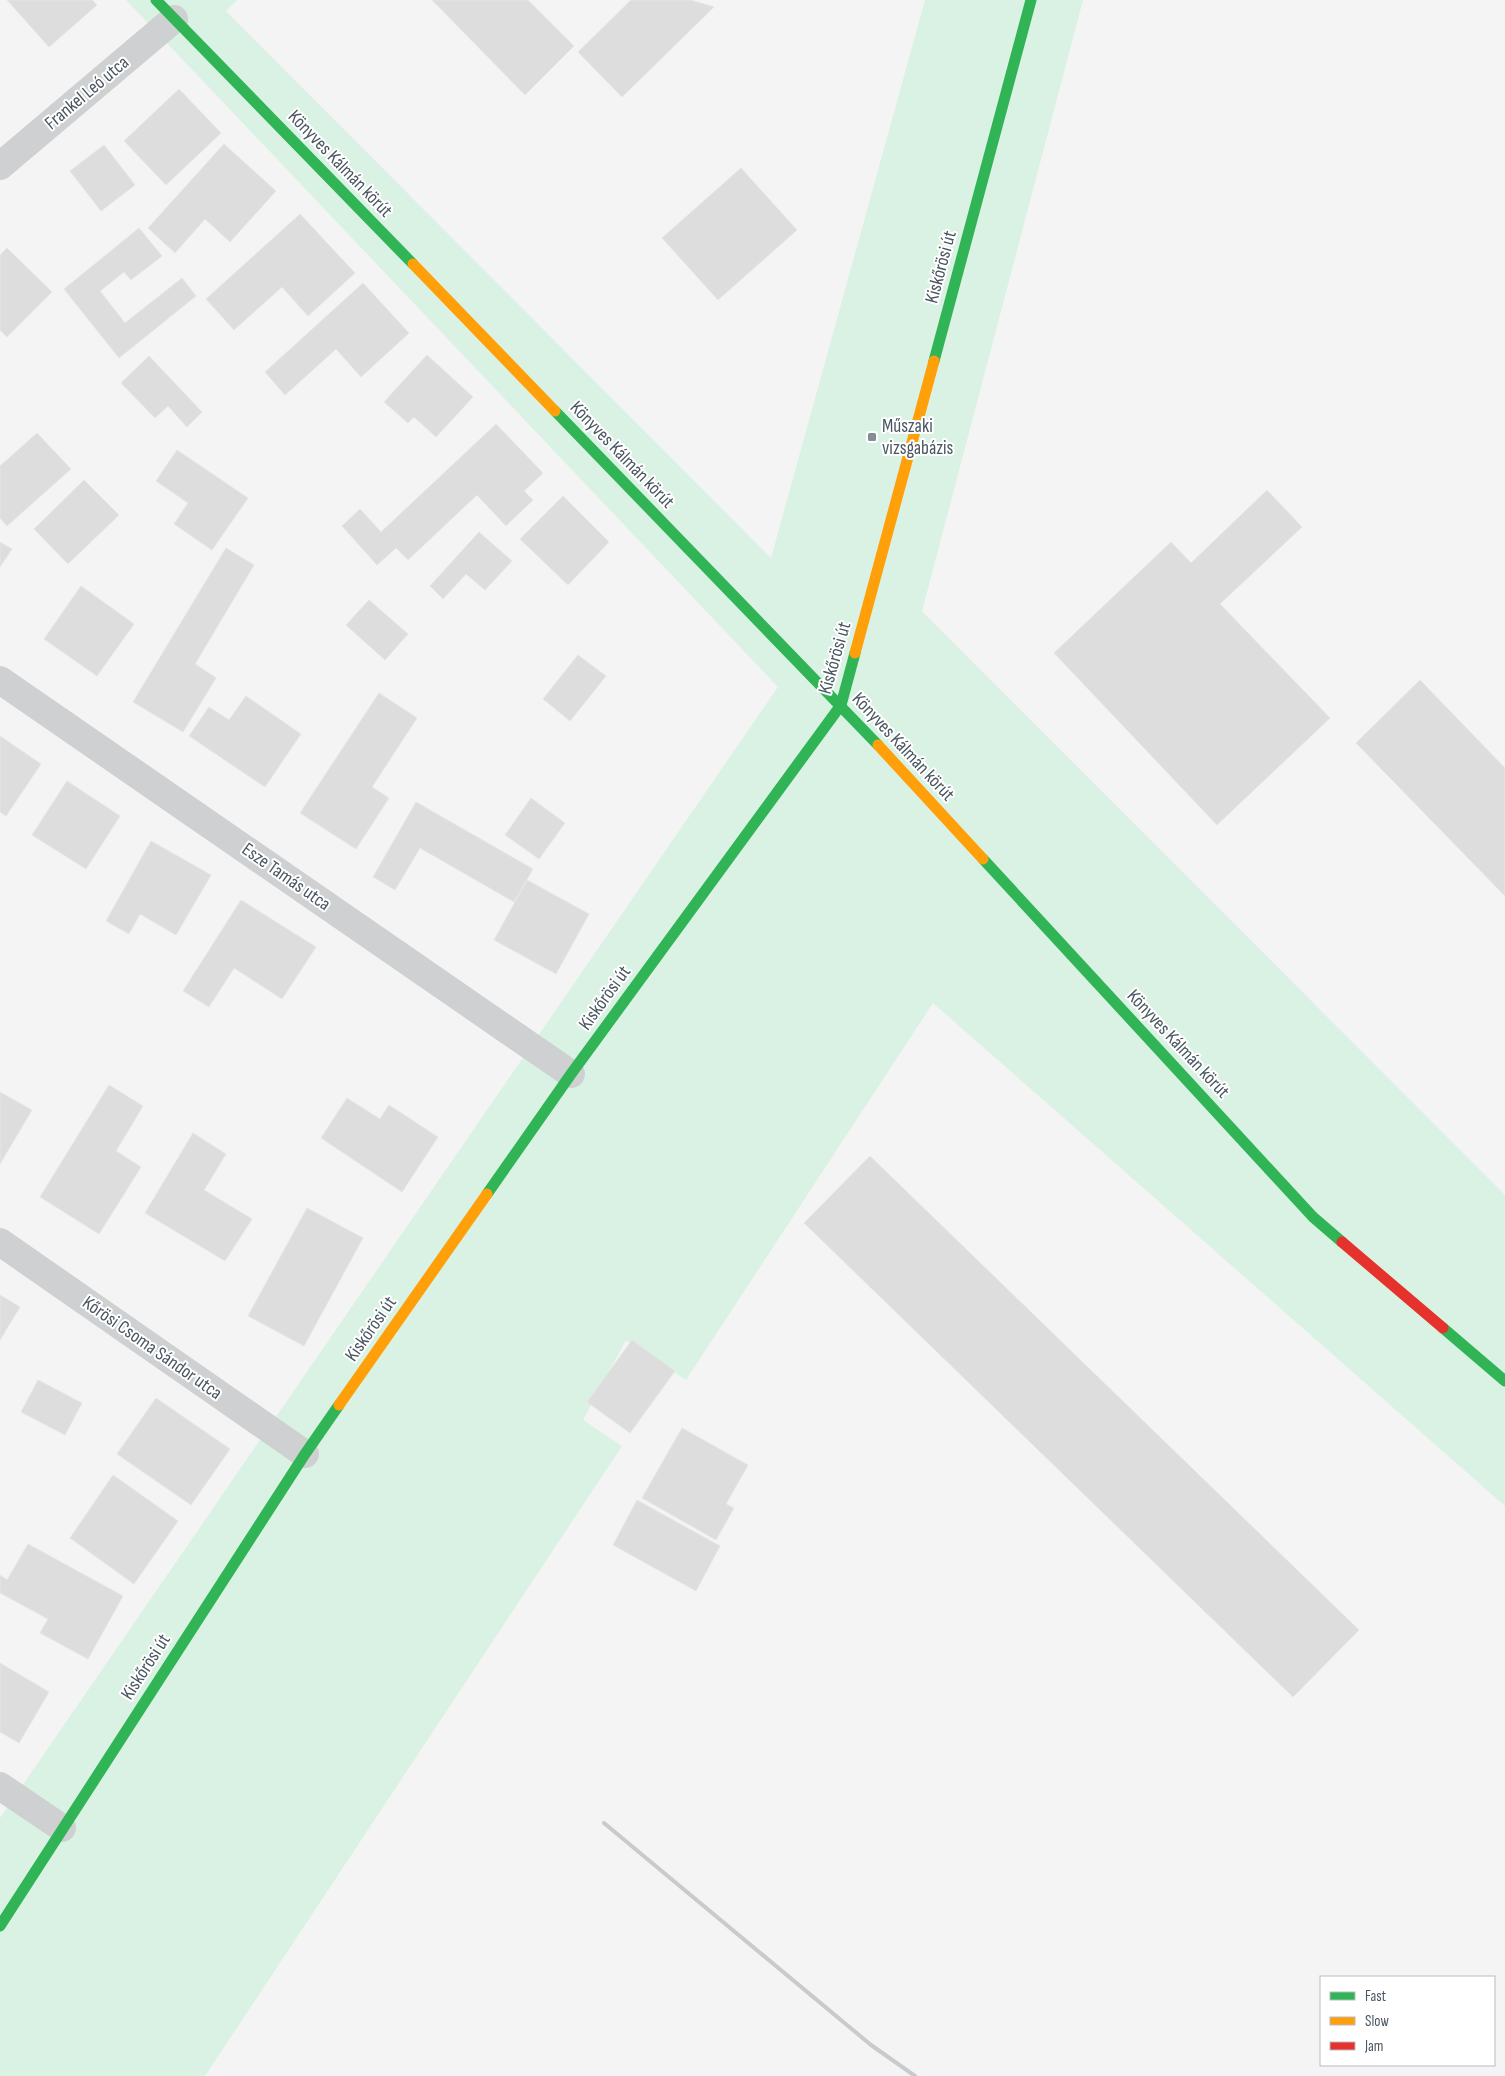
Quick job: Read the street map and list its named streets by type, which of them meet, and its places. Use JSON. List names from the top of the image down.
{
  "streets": {
    "street": [
      "Frankel Leó utca",
      "Könyves Kálmán körút",
      "Kiskőrösi út",
      "Esze Tamás utca",
      "Kőrösi Csoma Sándor utca"
    ]
  },
  "crossings": [
    ["Frankel Leó utca", "Könyves Kálmán körút"],
    ["Könyves Kálmán körút", "Kiskőrösi út"],
    ["Kiskőrösi út", "Esze Tamás utca"],
    ["Kiskőrösi út", "Kőrösi Csoma Sándor utca"]
  ],
  "places": {
    "transit": ["Műszaki vizsgabázis"]
  },
  "legend": ["Fast", "Slow", "Jam"]
}
